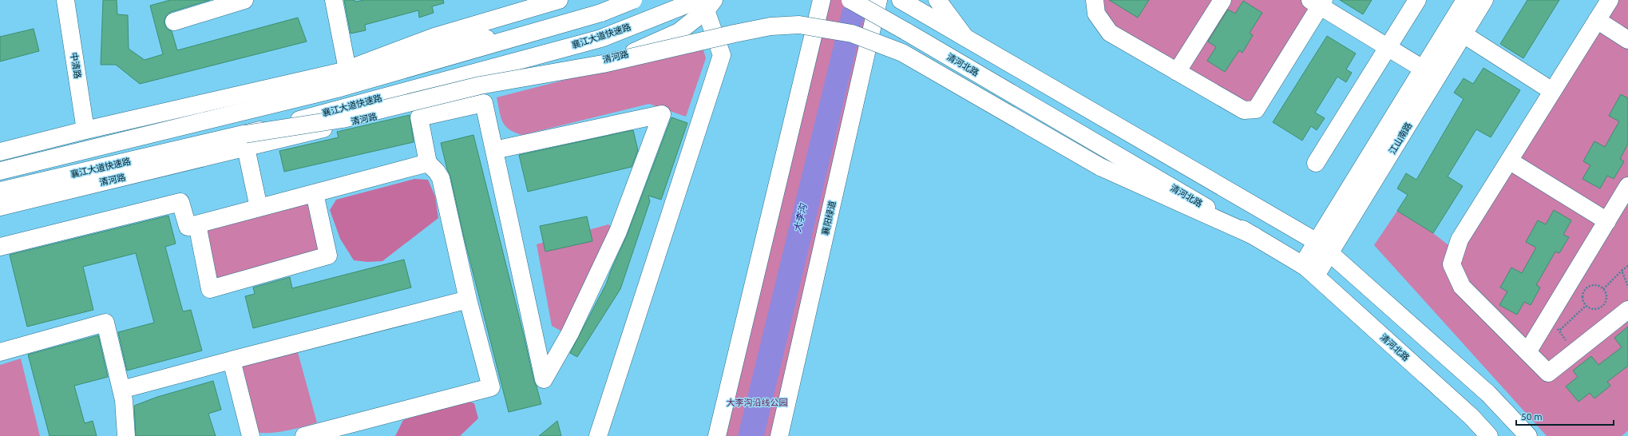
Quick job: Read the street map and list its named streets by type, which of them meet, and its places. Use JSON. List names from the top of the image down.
{
  "streets": {
    "main road": [
      "襄江大道快速路",
      "清河路",
      "清河北路",
      "中清路",
      "江山南路",
      "襄阳绿道"
    ]
  },
  "crossings": [
    ["襄江大道快速路", "清河路"],
    ["清河北路", "江山南路"]
  ],
  "water": ["大李沟"],
  "parks": ["大李沟沿线公园"],
  "scale_bar": "50 m"
}
